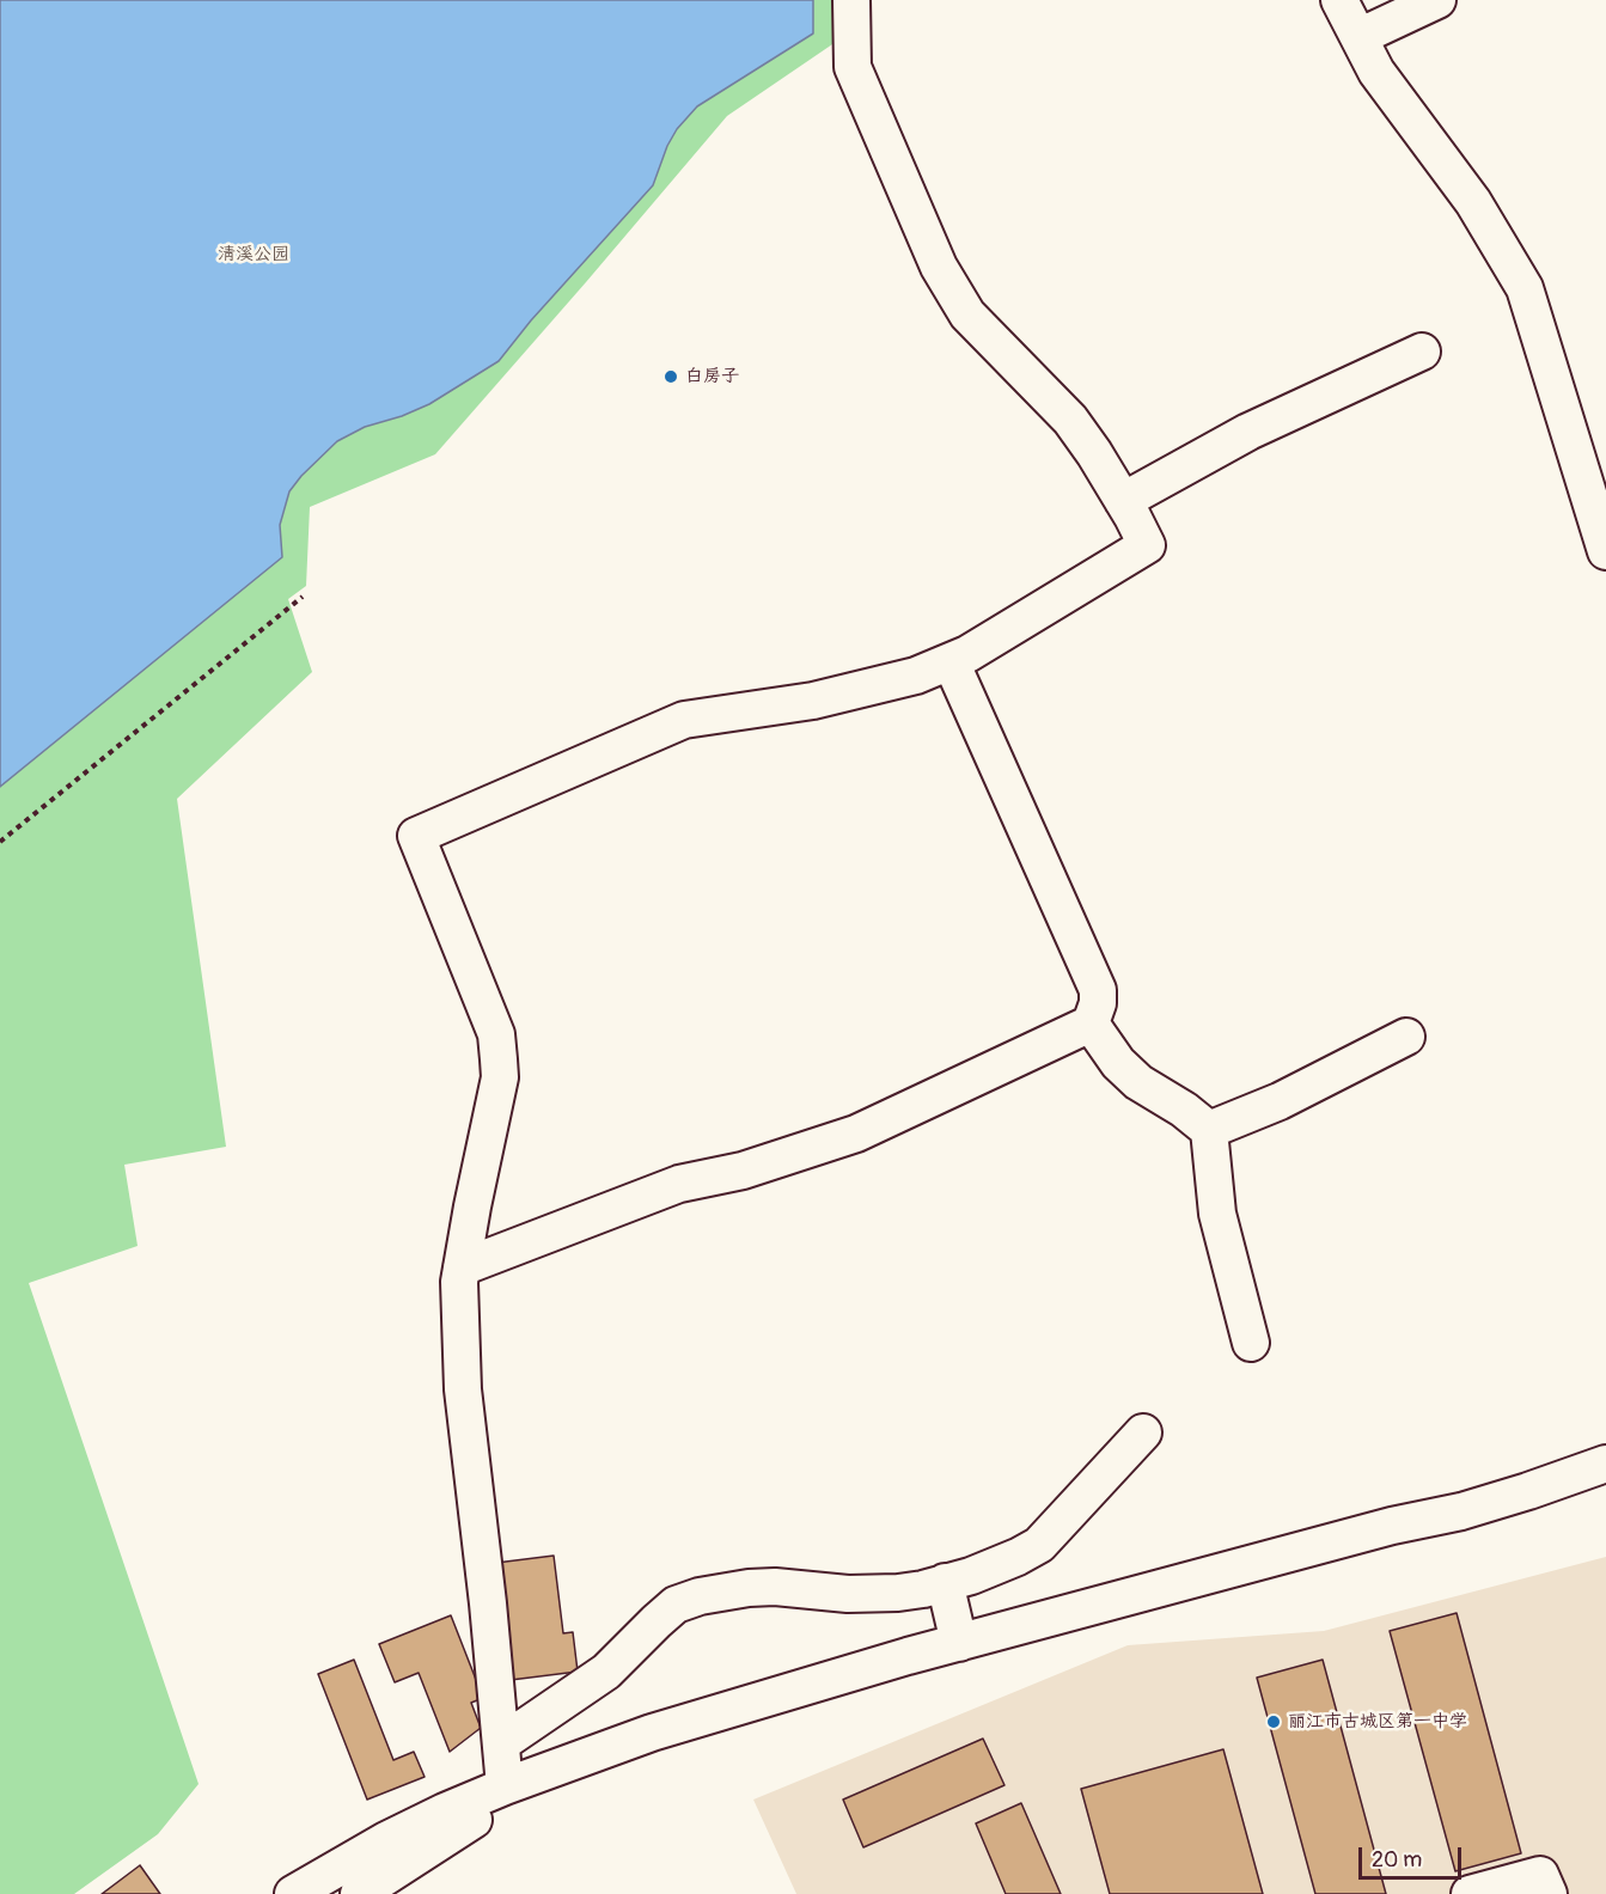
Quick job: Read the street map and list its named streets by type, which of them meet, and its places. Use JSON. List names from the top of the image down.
{
  "parks": ["清溪公园"],
  "places": ["白房子", "丽江市古城区第一中学"],
  "scale_bar": "20 m"
}
